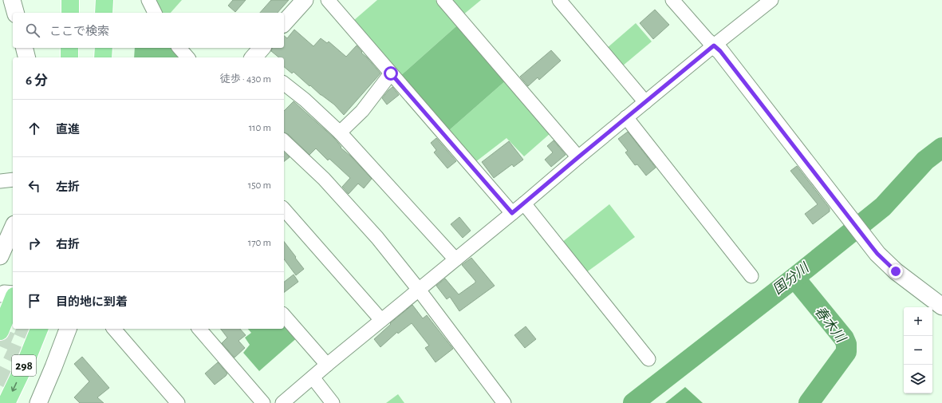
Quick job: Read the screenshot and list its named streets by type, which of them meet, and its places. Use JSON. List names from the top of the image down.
{
  "streets": {
    "highway": ["298"]
  },
  "water": ["国分川", "春木川"],
  "page": {
    "search": "ここで検索",
    "heading": ["6 分", "徒歩 · 430 m"],
    "list": [
      ["直進", "110 m"],
      ["左折", "150 m"],
      ["右折", "170 m"],
      "目的地に到着"
    ],
    "map_buttons": ["+", "−"]
  }
}
